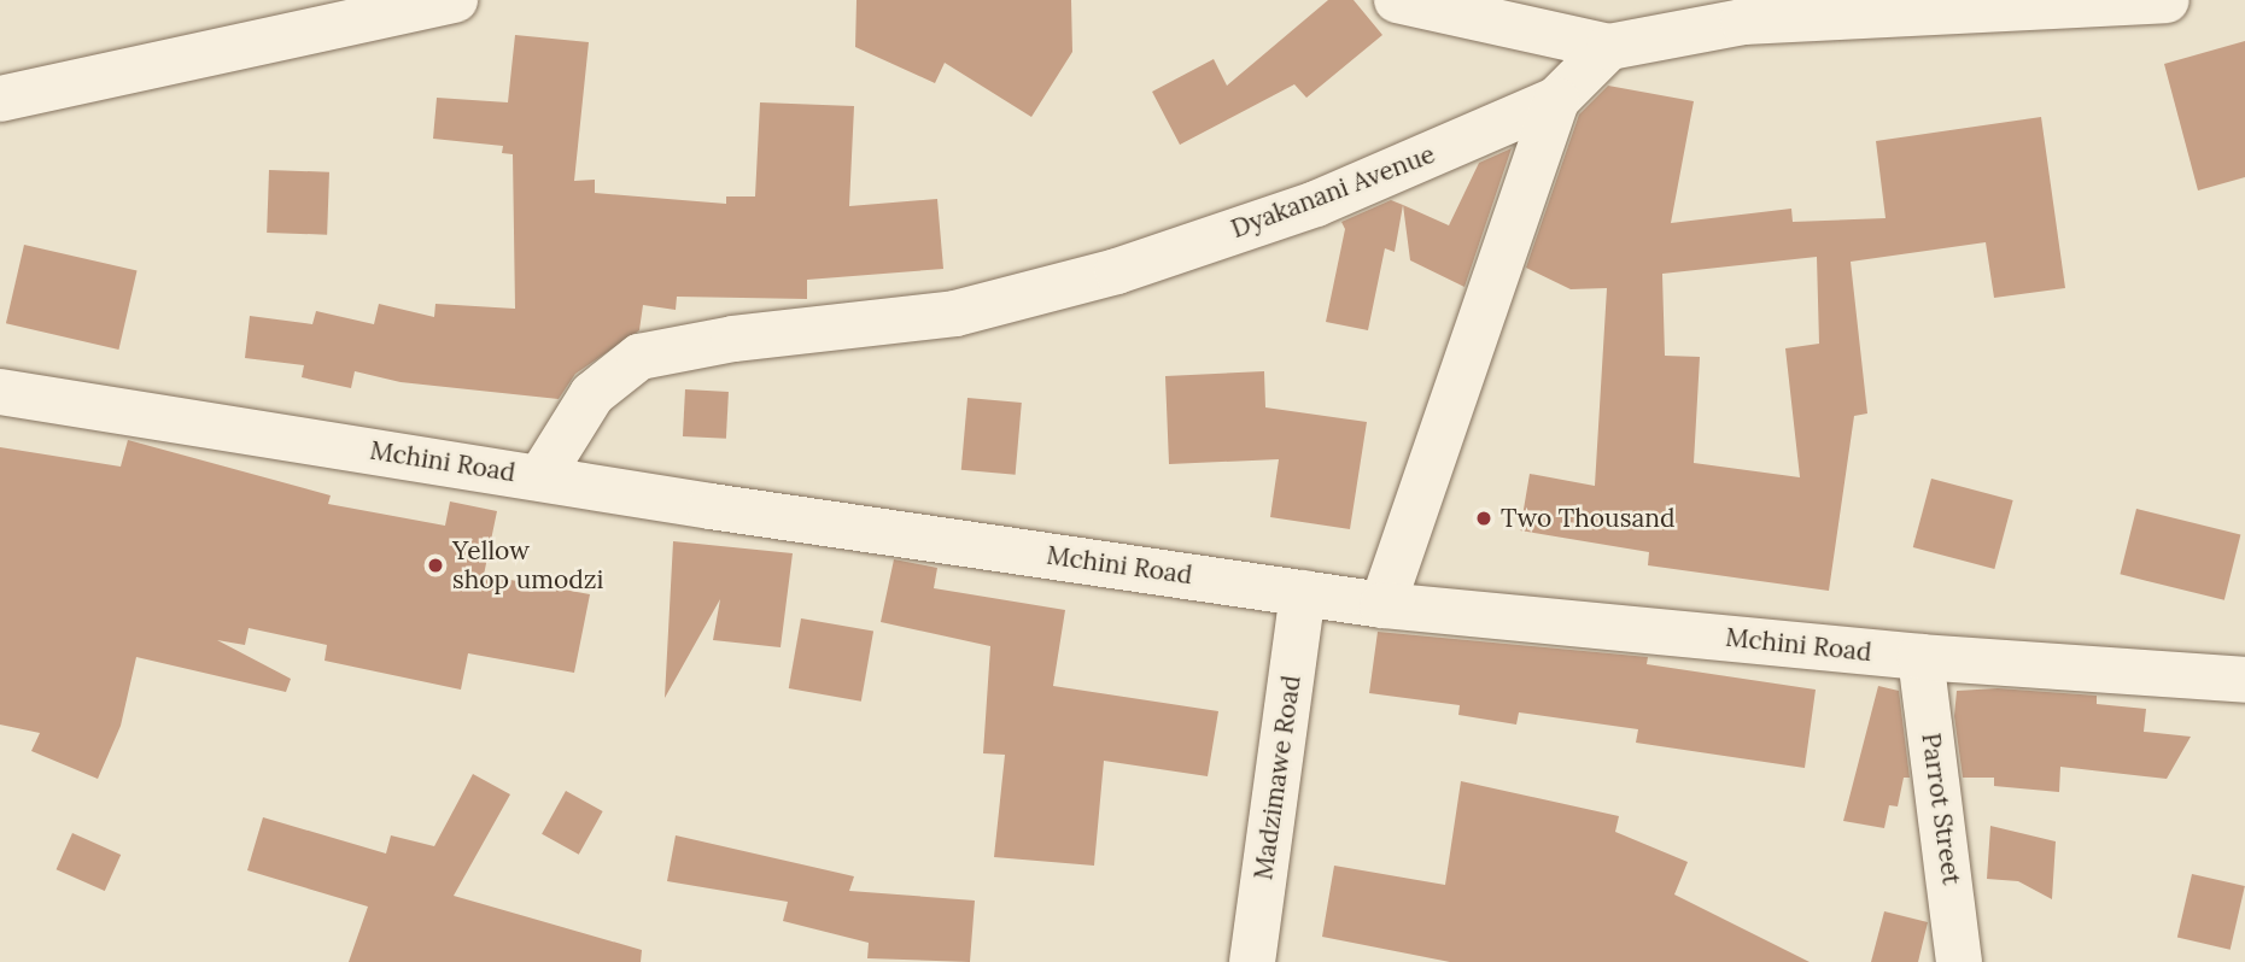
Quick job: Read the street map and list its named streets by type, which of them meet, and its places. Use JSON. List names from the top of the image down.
{
  "streets": {
    "street": [
      "Dyakanani Avenue",
      "Mchini Road",
      "Madzimawe Road",
      "Parrot Street"
    ]
  },
  "crossings": [
    ["Dyakanani Avenue", "Mchini Road"],
    ["Mchini Road", "Madzimawe Road"],
    ["Mchini Road", "Parrot Street"]
  ],
  "places": ["Two Thousand", "Yellow shop umodzi"]
}
